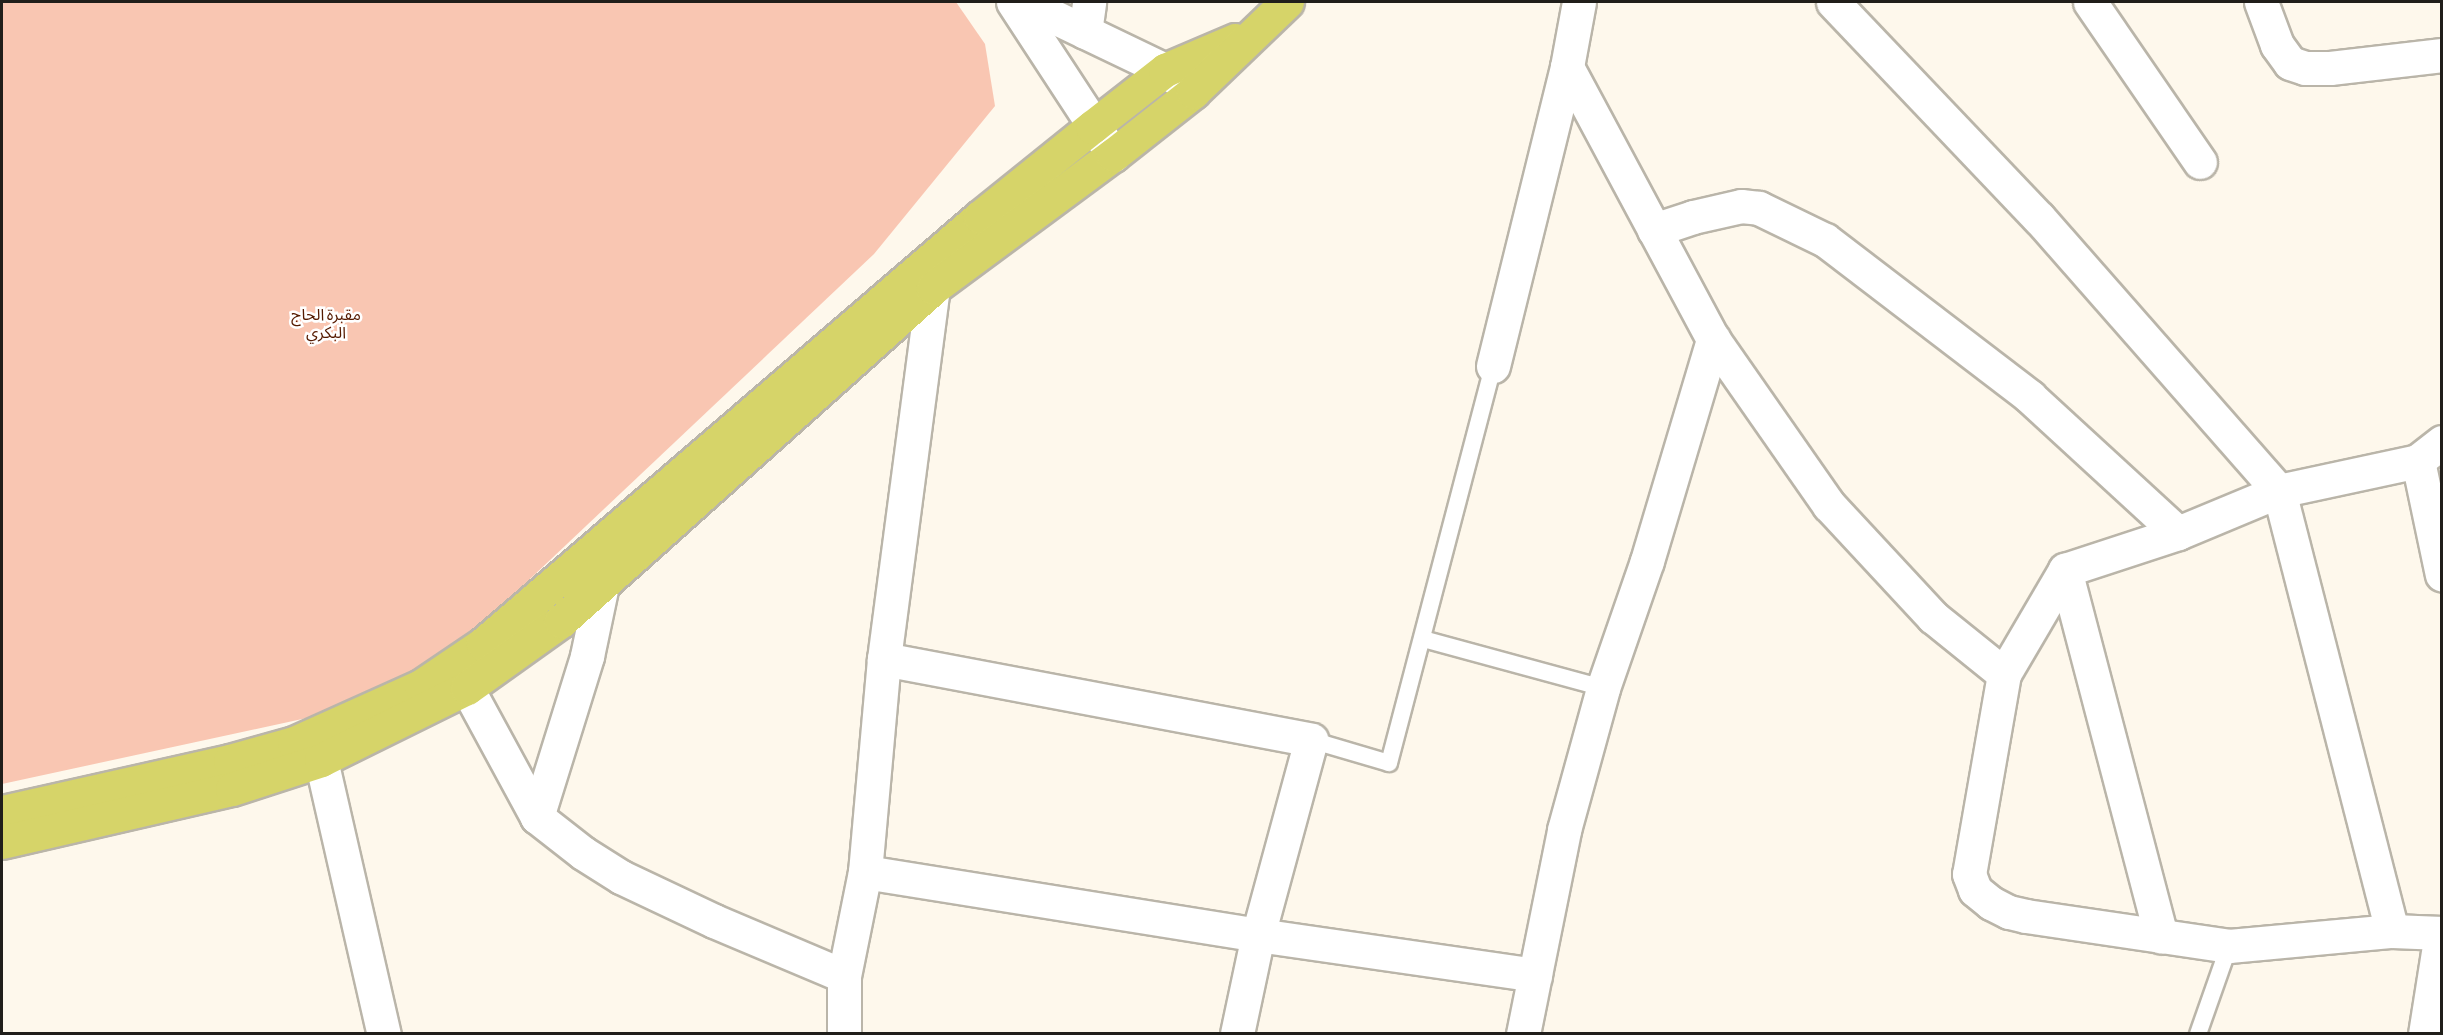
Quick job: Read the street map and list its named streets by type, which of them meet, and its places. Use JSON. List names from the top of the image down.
{
  "parks": ["مقبرة الحاج البكري"]
}
